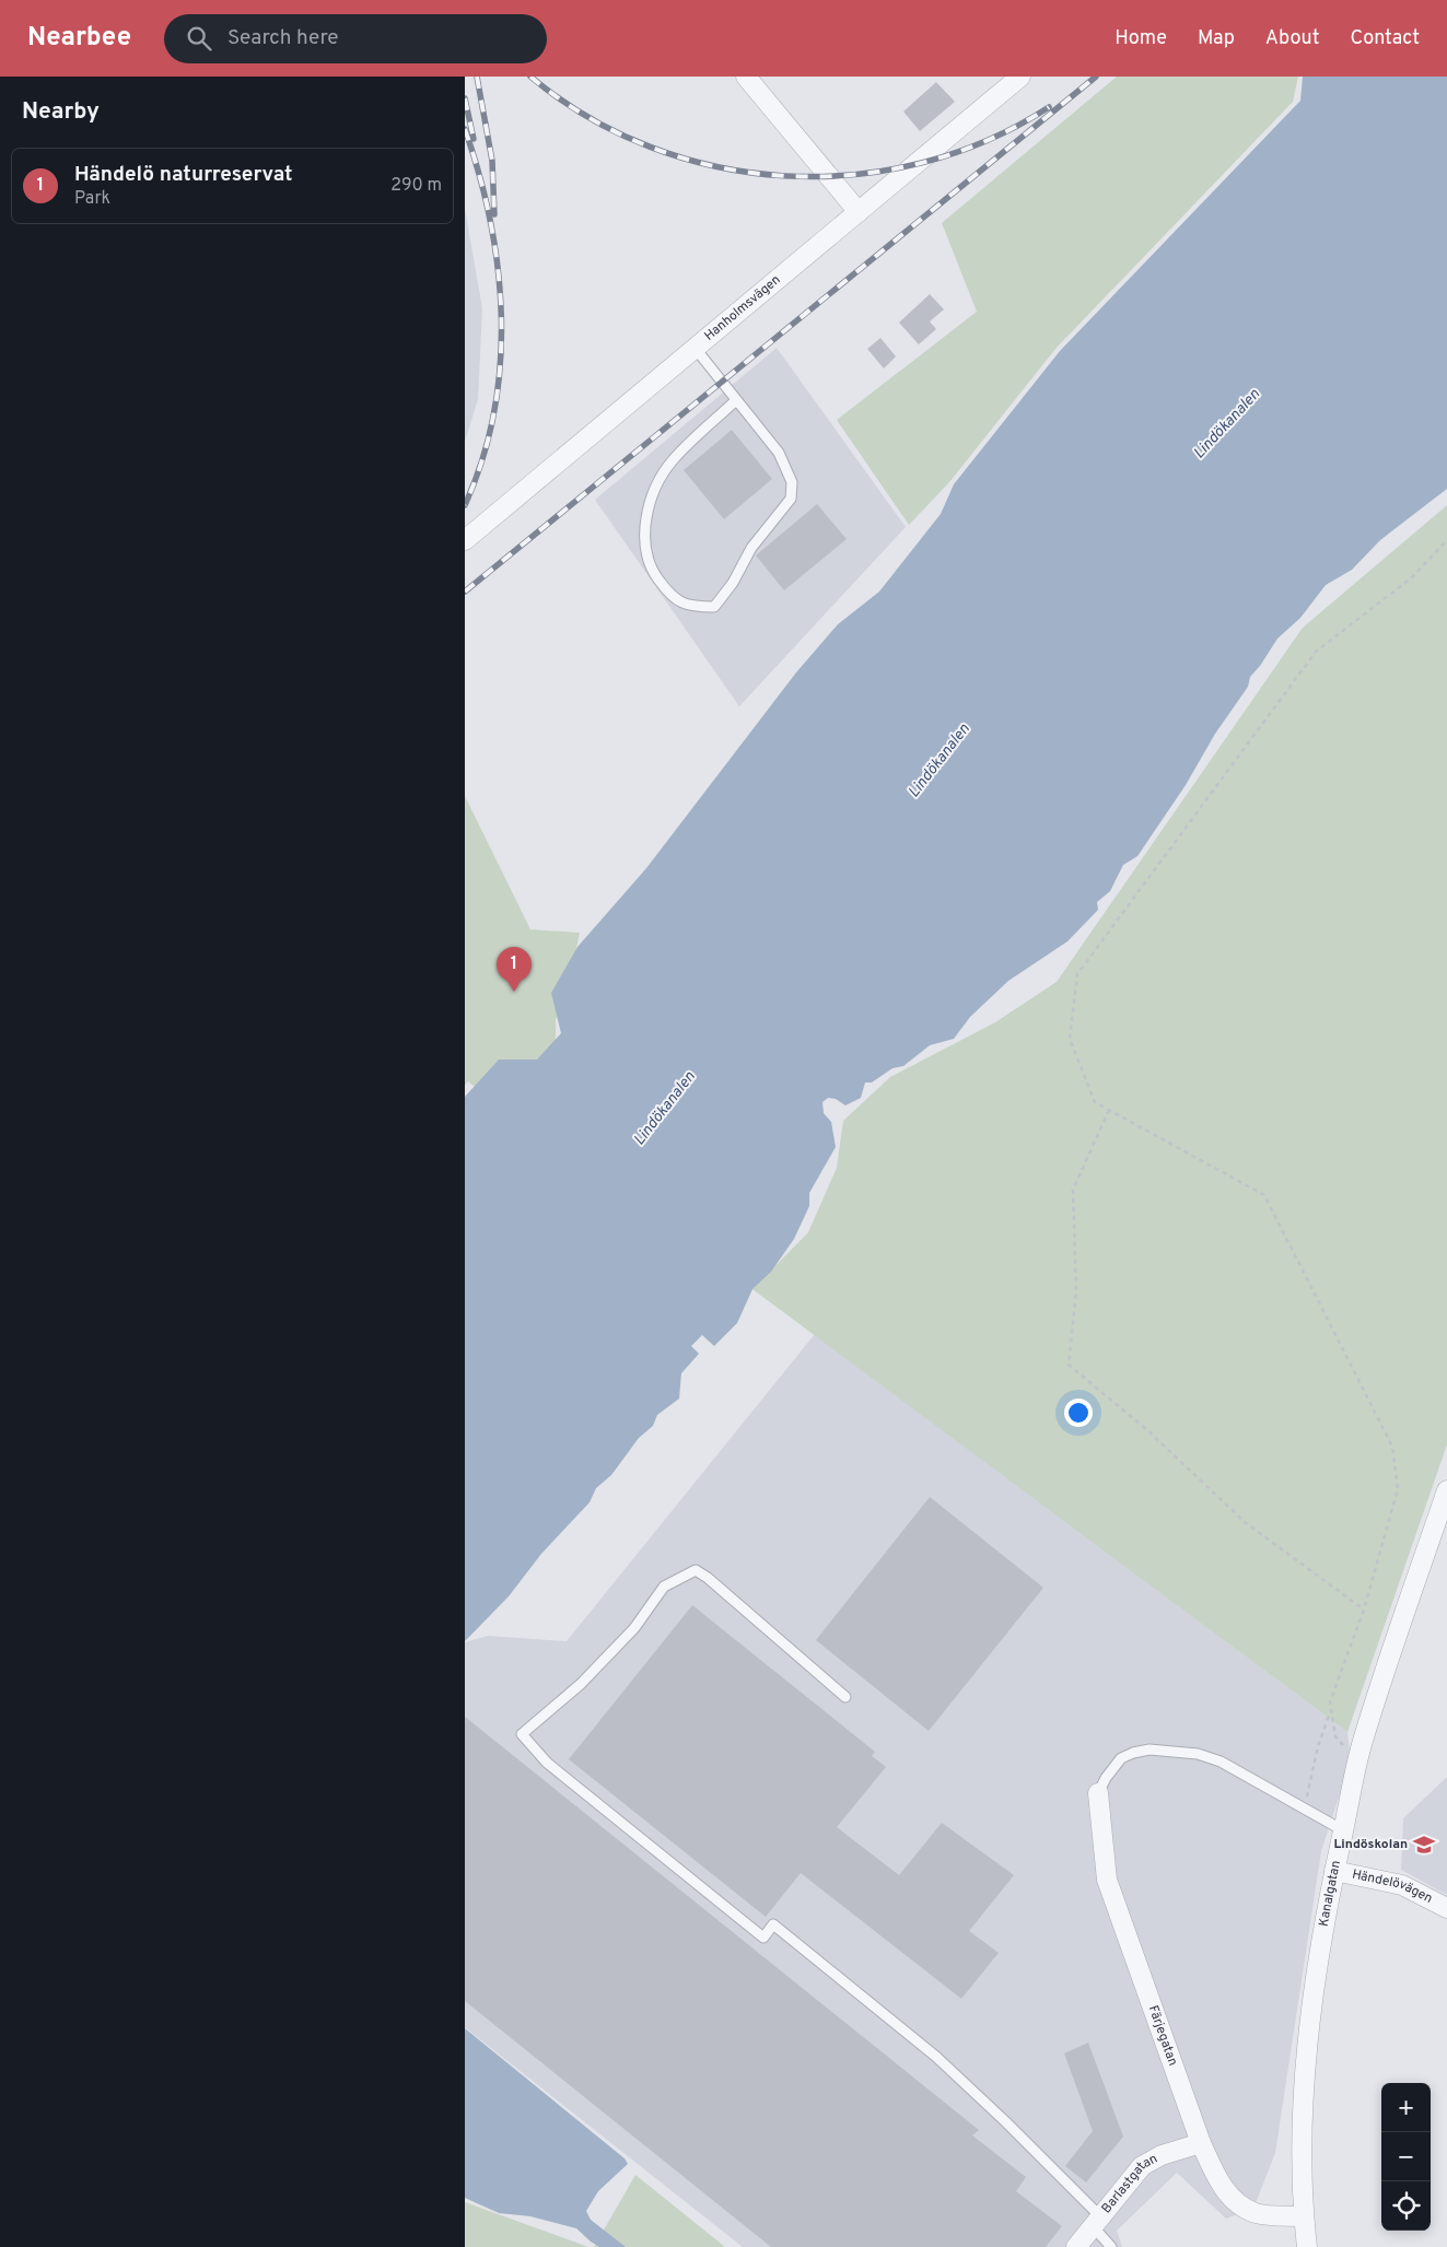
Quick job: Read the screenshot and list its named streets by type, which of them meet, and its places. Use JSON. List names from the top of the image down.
{
  "streets": {
    "street": [
      "Hanholmsvägen",
      "Händelövägen",
      "Kanalgatan",
      "Färjegatan",
      "Barlastgatan"
    ]
  },
  "crossings": [
    ["Händelövägen", "Kanalgatan"],
    ["Kanalgatan", "Färjegatan"],
    ["Färjegatan", "Barlastgatan"]
  ],
  "water": ["Lindökanalen"],
  "places": {
    "school or university": ["Lindöskolan"]
  },
  "page": {
    "header": "Nearbee",
    "search": "Search here",
    "nav": [
      "Home",
      "Map",
      "About",
      "Contact"
    ],
    "heading": "Nearby",
    "list": [
      {
        "mark": "1",
        "name": "Händelö naturreservat",
        "note": "Park",
        "value": "290 m"
      }
    ],
    "pins": "1",
    "map_buttons": ["+", "−"]
  }
}
